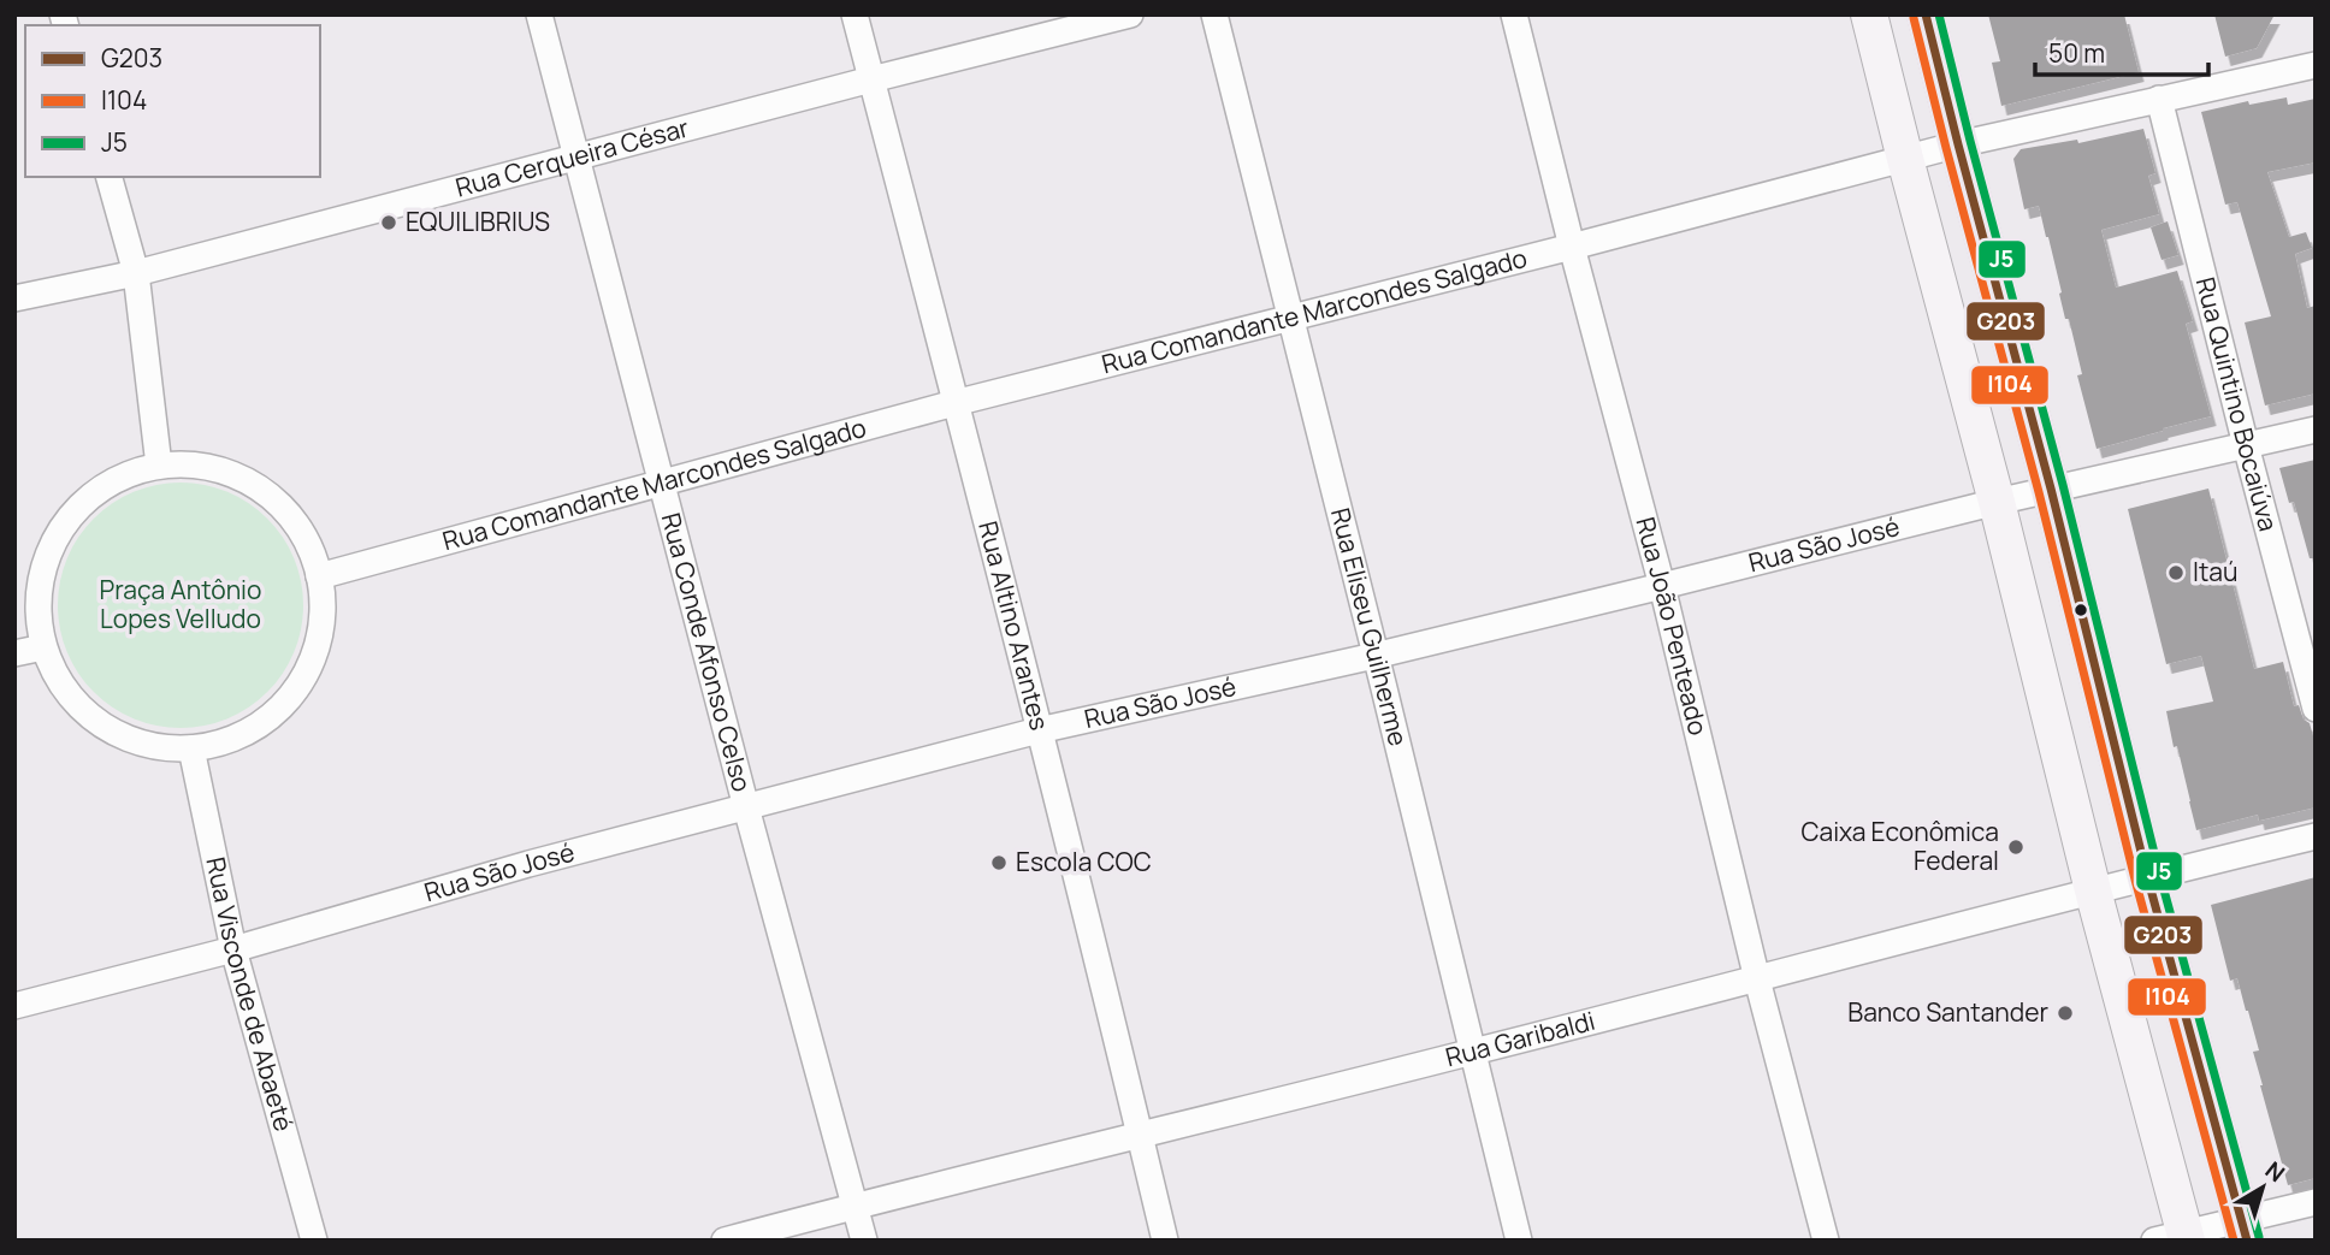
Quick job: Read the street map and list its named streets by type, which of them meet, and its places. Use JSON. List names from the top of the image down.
{
  "streets": {
    "street": [
      "Rua Cerqueira César",
      "Rua Comandante Marcondes Salgado",
      "Rua Quintino Bocaiúva",
      "Rua São José",
      "Rua Altino Arantes",
      "Rua Eliseu Guilherme",
      "Rua João Penteado",
      "Rua Conde Afonso Celso",
      "Rua Visconde de Abaeté",
      "Rua Garibaldi"
    ]
  },
  "crossings": [
    ["Rua Cerqueira César", "Rua Altino Arantes"],
    ["Rua Cerqueira César", "Rua Conde Afonso Celso"],
    ["Rua Comandante Marcondes Salgado", "Rua Quintino Bocaiúva"],
    ["Rua Comandante Marcondes Salgado", "Rua Altino Arantes"],
    ["Rua Comandante Marcondes Salgado", "Rua Eliseu Guilherme"],
    ["Rua Comandante Marcondes Salgado", "Rua João Penteado"],
    ["Rua Comandante Marcondes Salgado", "Rua Conde Afonso Celso"],
    ["Rua Comandante Marcondes Salgado", "Rua Visconde de Abaeté"],
    ["Rua Quintino Bocaiúva", "Rua São José"],
    ["Rua São José", "Rua Altino Arantes"],
    ["Rua São José", "Rua Eliseu Guilherme"],
    ["Rua São José", "Rua João Penteado"],
    ["Rua São José", "Rua Conde Afonso Celso"],
    ["Rua São José", "Rua Visconde de Abaeté"],
    ["Rua Altino Arantes", "Rua Garibaldi"],
    ["Rua Eliseu Guilherme", "Rua Garibaldi"],
    ["Rua João Penteado", "Rua Garibaldi"],
    ["Rua Conde Afonso Celso", "Rua Garibaldi"]
  ],
  "parks": ["Praça Antônio Lopes Velludo"],
  "places": [
    "EQUILIBRIUS",
    "Itaú",
    "Caixa Econômica Federal",
    "Escola COC",
    "Banco Santander"
  ],
  "lines": ["transit line G203", "transit line J5", "transit line I104"],
  "legend": ["G203", "I104", "J5"],
  "scale_bar": "50 m",
  "north": "top right"
}
